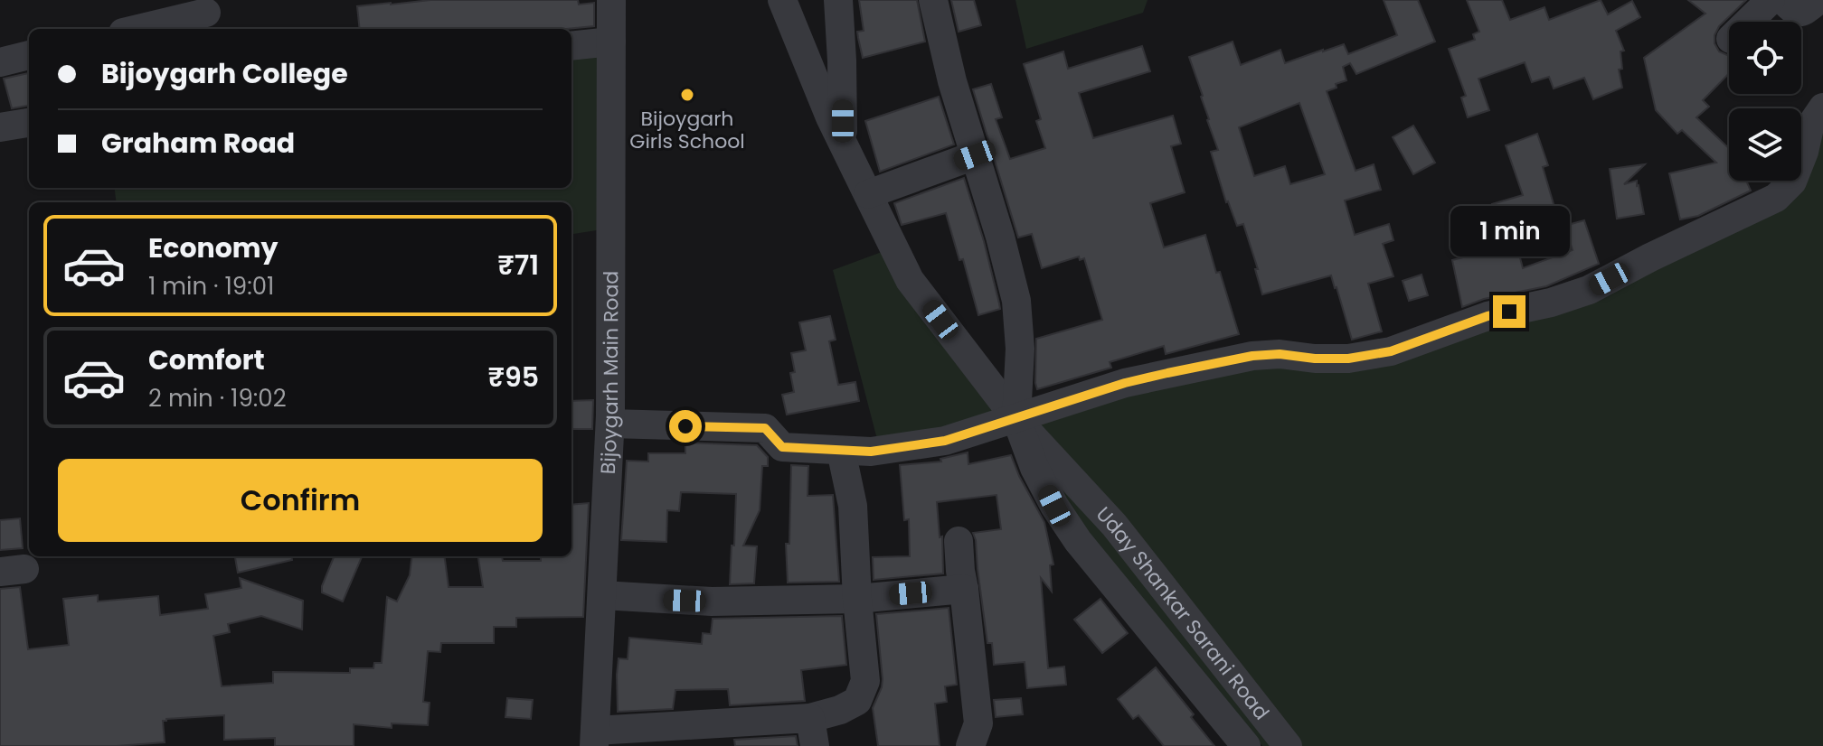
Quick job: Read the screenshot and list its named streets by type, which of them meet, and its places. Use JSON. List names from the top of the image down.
{
  "streets": {
    "street": ["Bijoygarh Main Road", "Uday Shankar Sarani Road"]
  },
  "places": ["Bijoygarh Girls School"],
  "page": {
    "banner": ["Bijoygarh College", "Graham Road"],
    "bubble": "1 min",
    "list": [
      {
        "name": "Economy",
        "note": "1 min · 19:01",
        "value": "₹71"
      },
      {
        "name": "Comfort",
        "note": "2 min · 19:02",
        "value": "₹95"
      }
    ],
    "buttons": "Confirm"
  }
}
